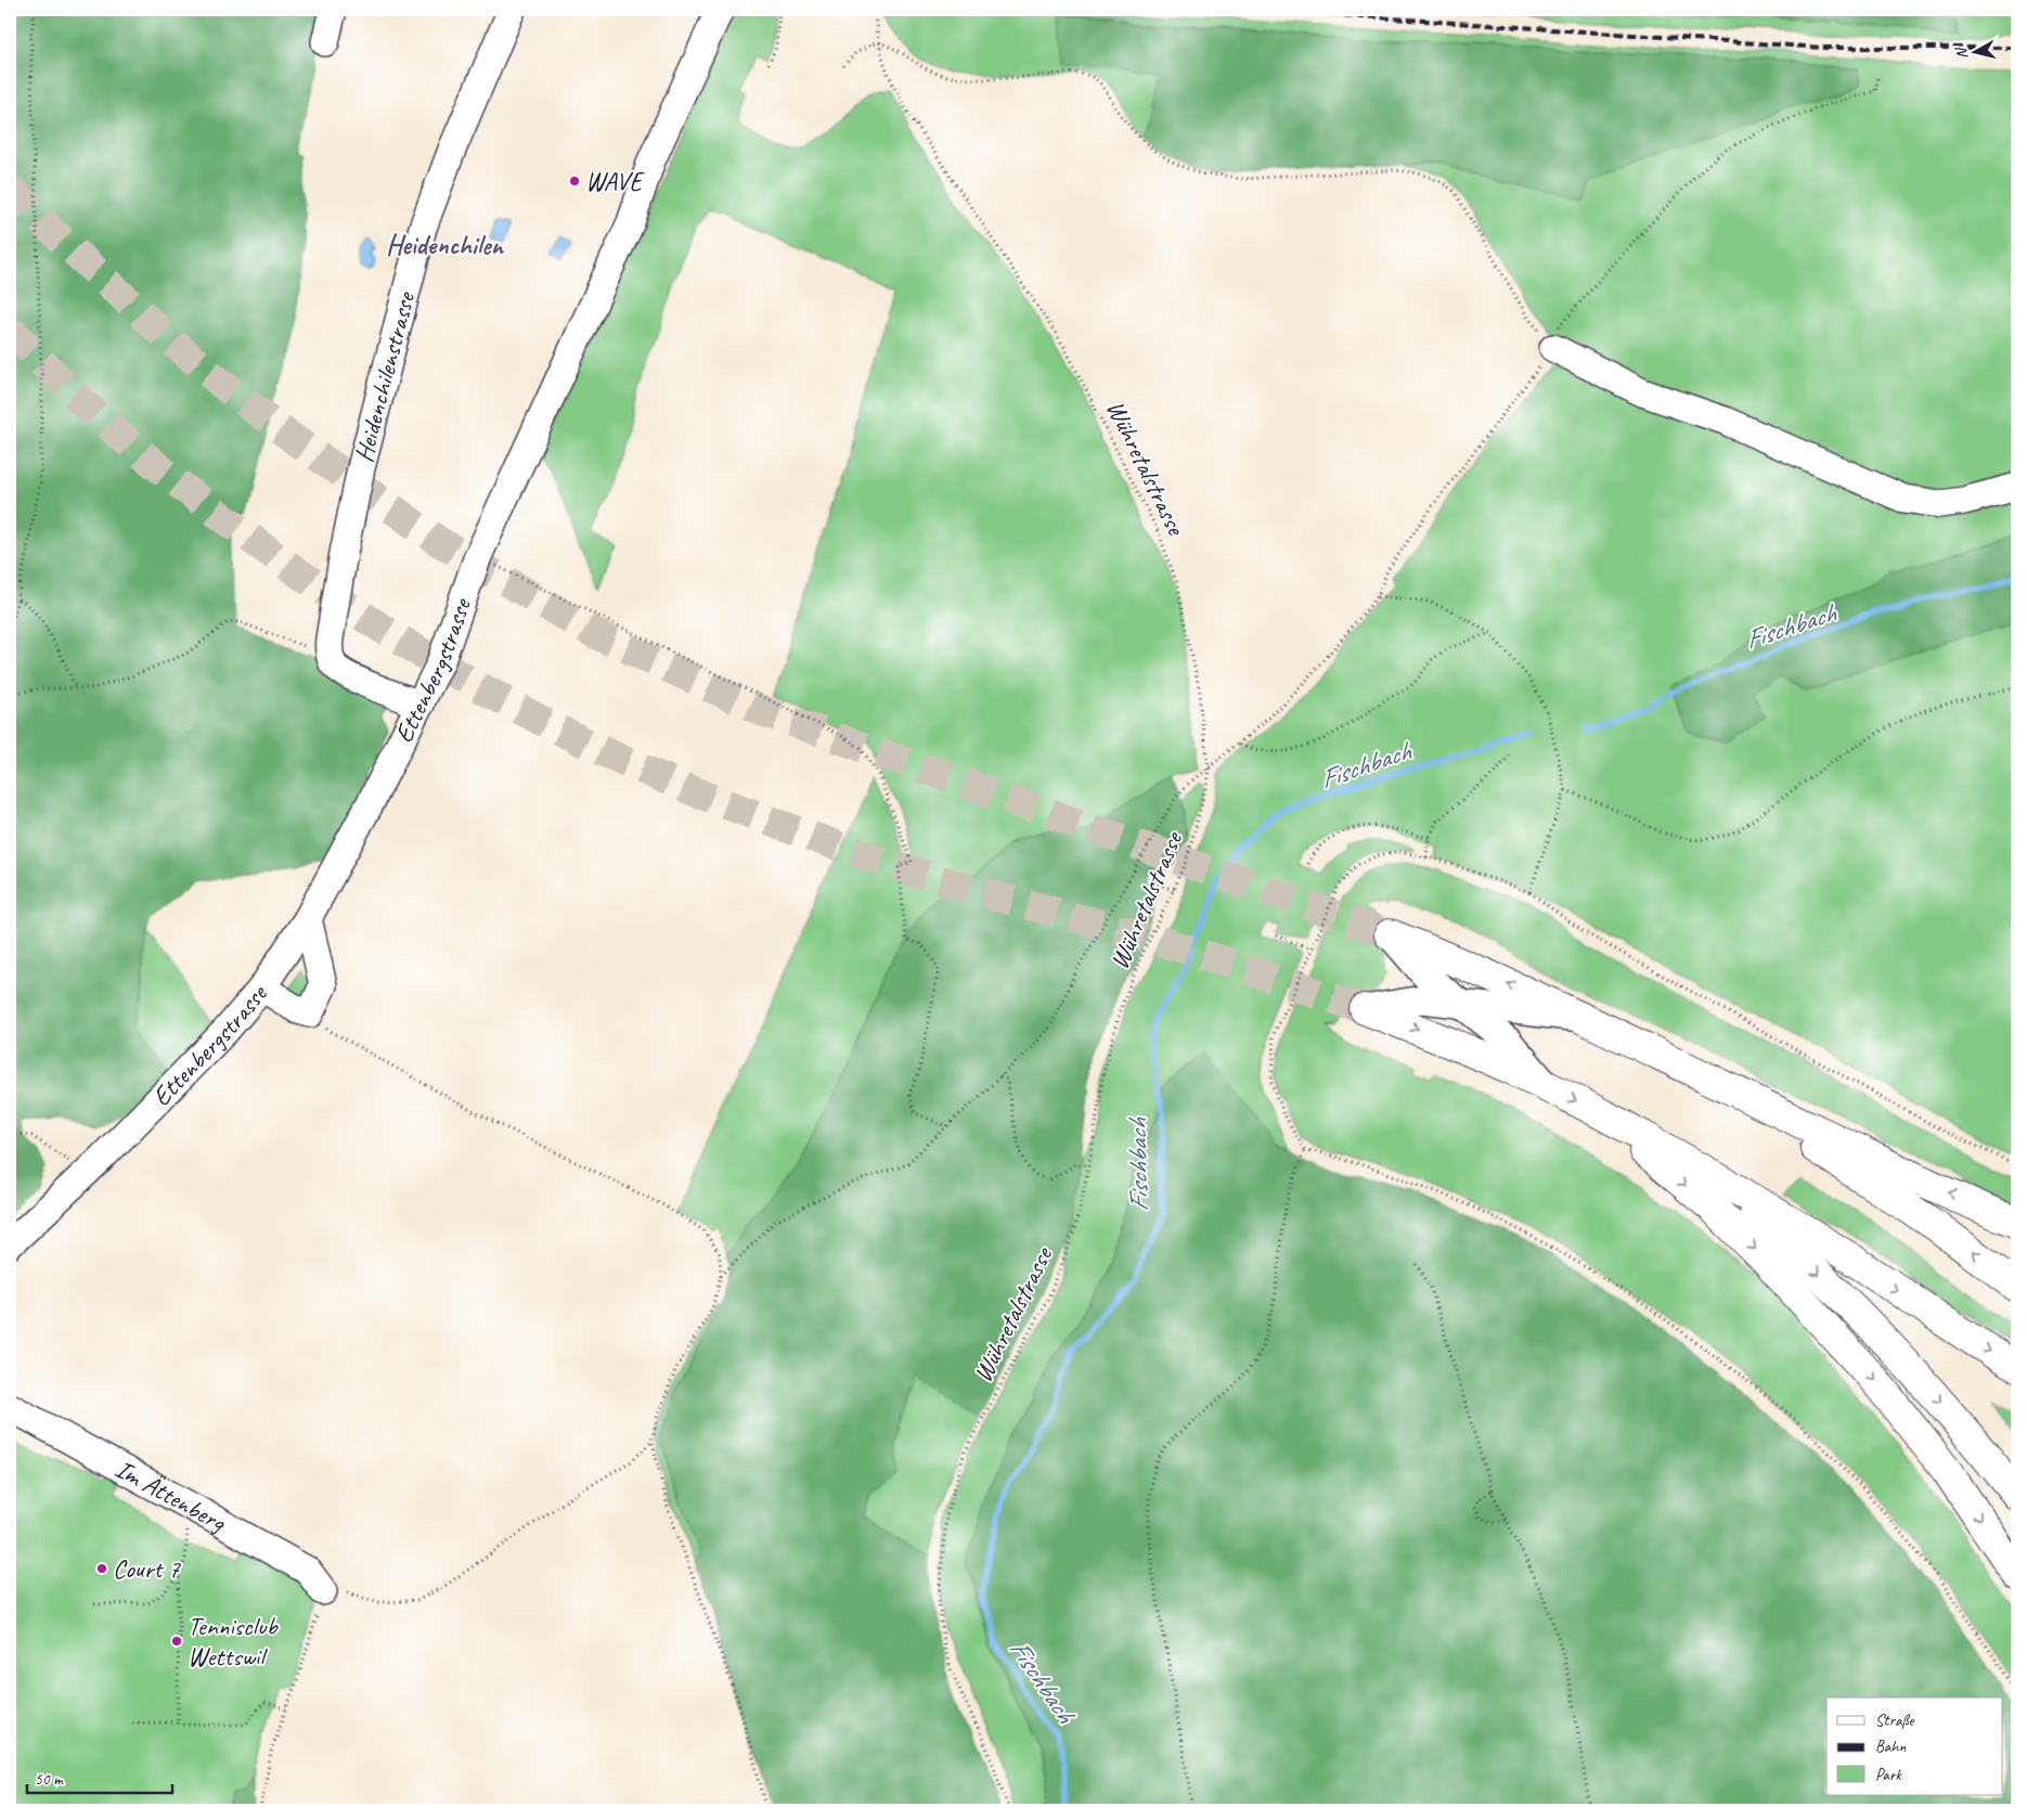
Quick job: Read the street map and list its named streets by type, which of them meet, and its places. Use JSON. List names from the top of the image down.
{
  "streets": {
    "street": ["Heidenchilenstrasse", "Ettenbergstrasse", "Im Ättenberg"],
    "path": ["Wühretalstrasse"]
  },
  "districts": ["Heidenchilen"],
  "water": ["Fischbach"],
  "places": ["WAVE", "Court 7", "Tennisclub Wettswil"],
  "legend": ["Straße", "Bahn", "Park"],
  "scale_bar": "50 m",
  "north": "left"
}
